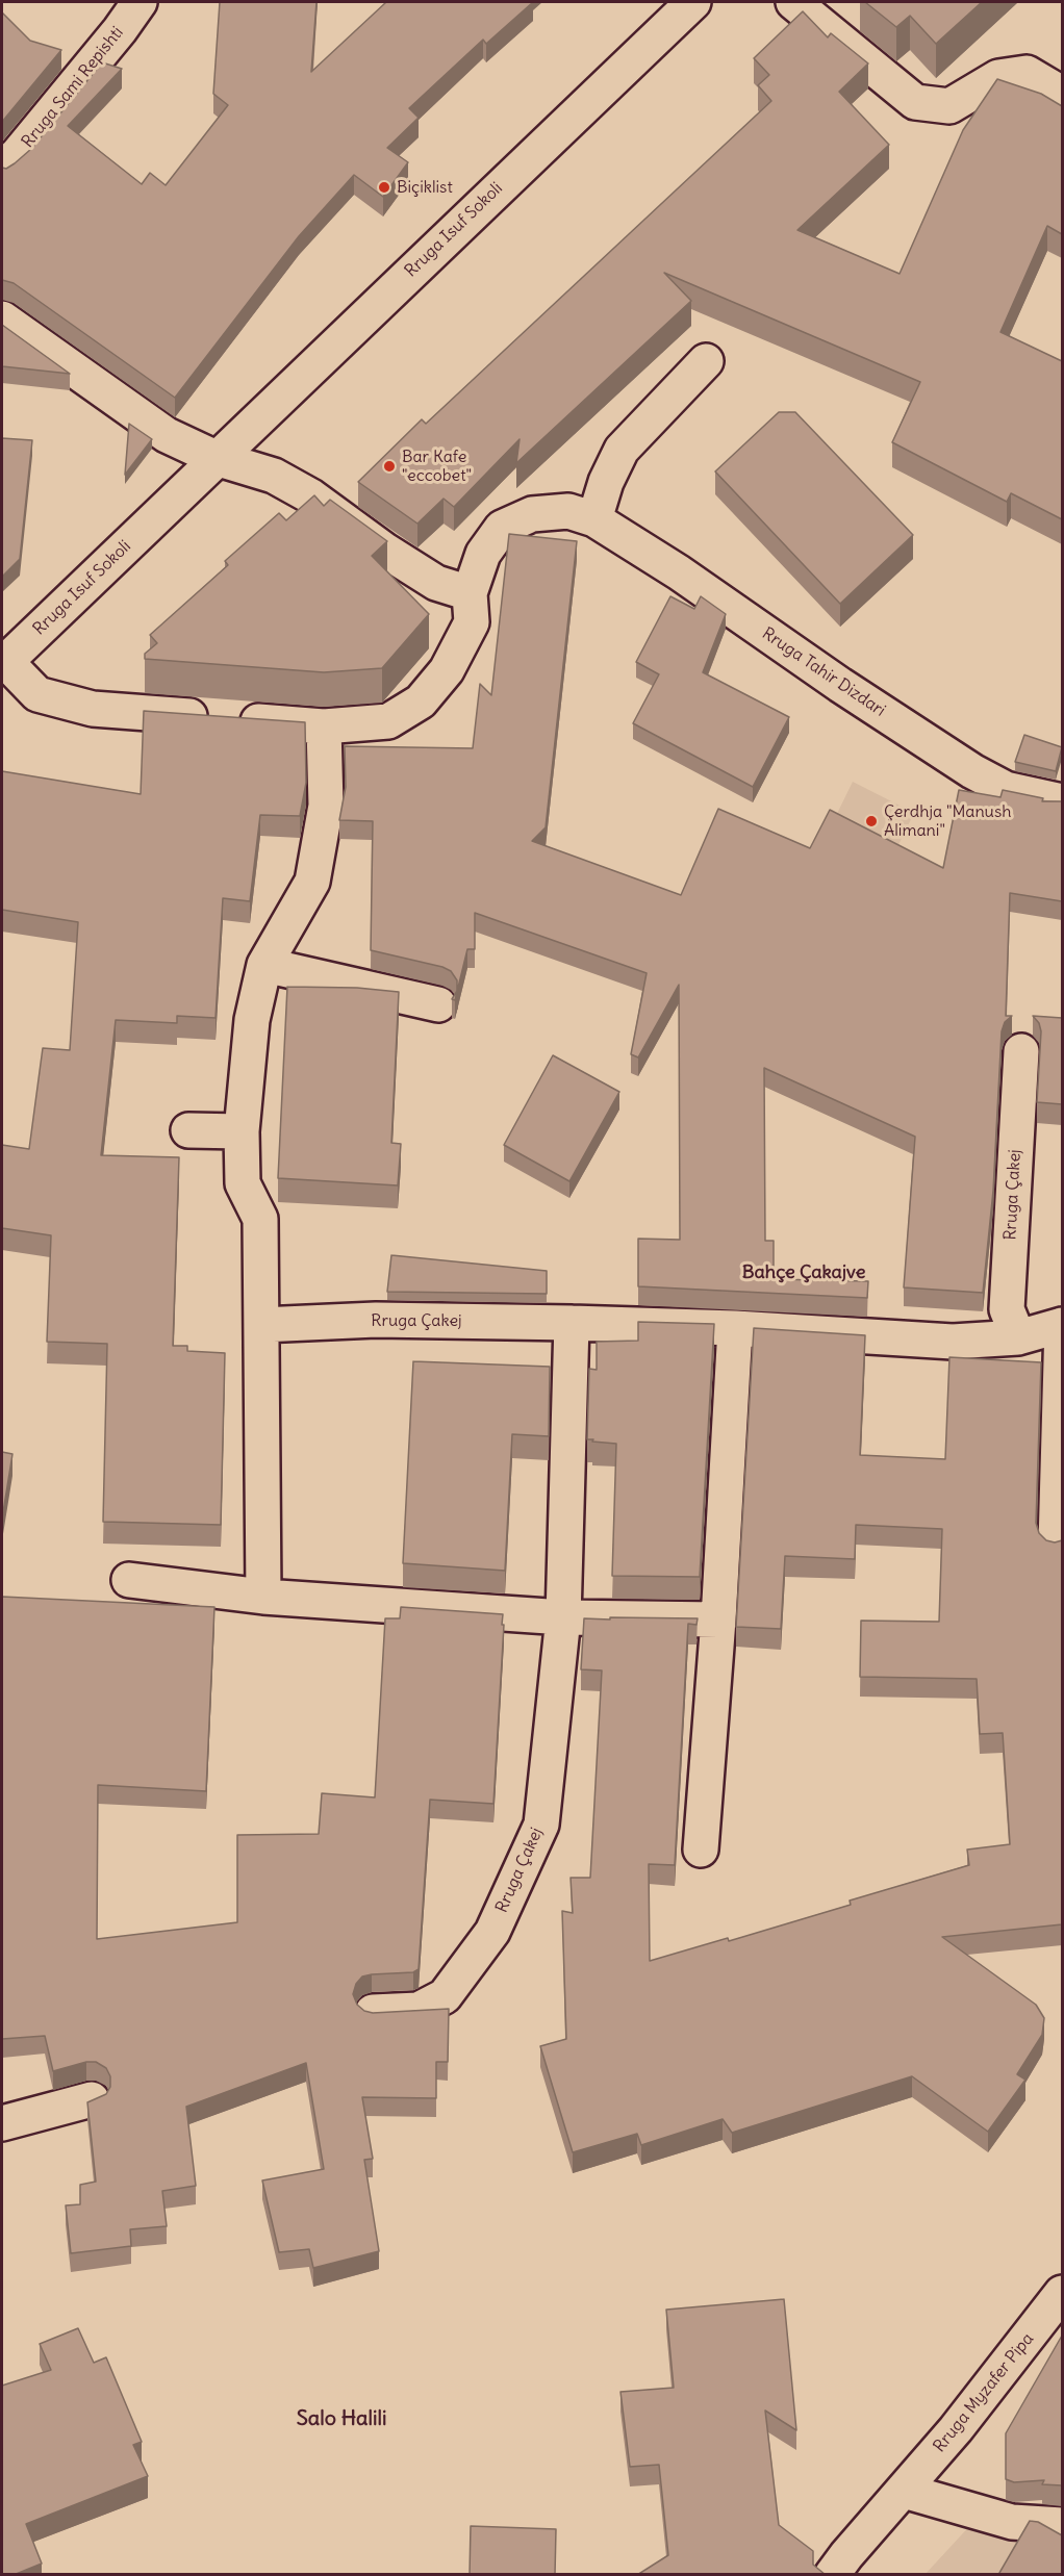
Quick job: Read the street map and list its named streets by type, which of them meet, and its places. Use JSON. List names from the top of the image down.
{
  "streets": {
    "street": [
      "Rruga Sami Repishti",
      "Rruga Isuf Sokoli",
      "Rruga Tahir Dizdari",
      "Rruga Çakej",
      "Rruga Myzafer Pipa"
    ]
  },
  "crossings": [
    ["Rruga Isuf Sokoli", "Rruga Tahir Dizdari"]
  ],
  "districts": ["Bahçe Çakajve", "Salo Halili"],
  "places": ["Biçiklist", "Bar Kafe \"eccobet\"", "Çerdhja \"Manush Alimani\""]
}
